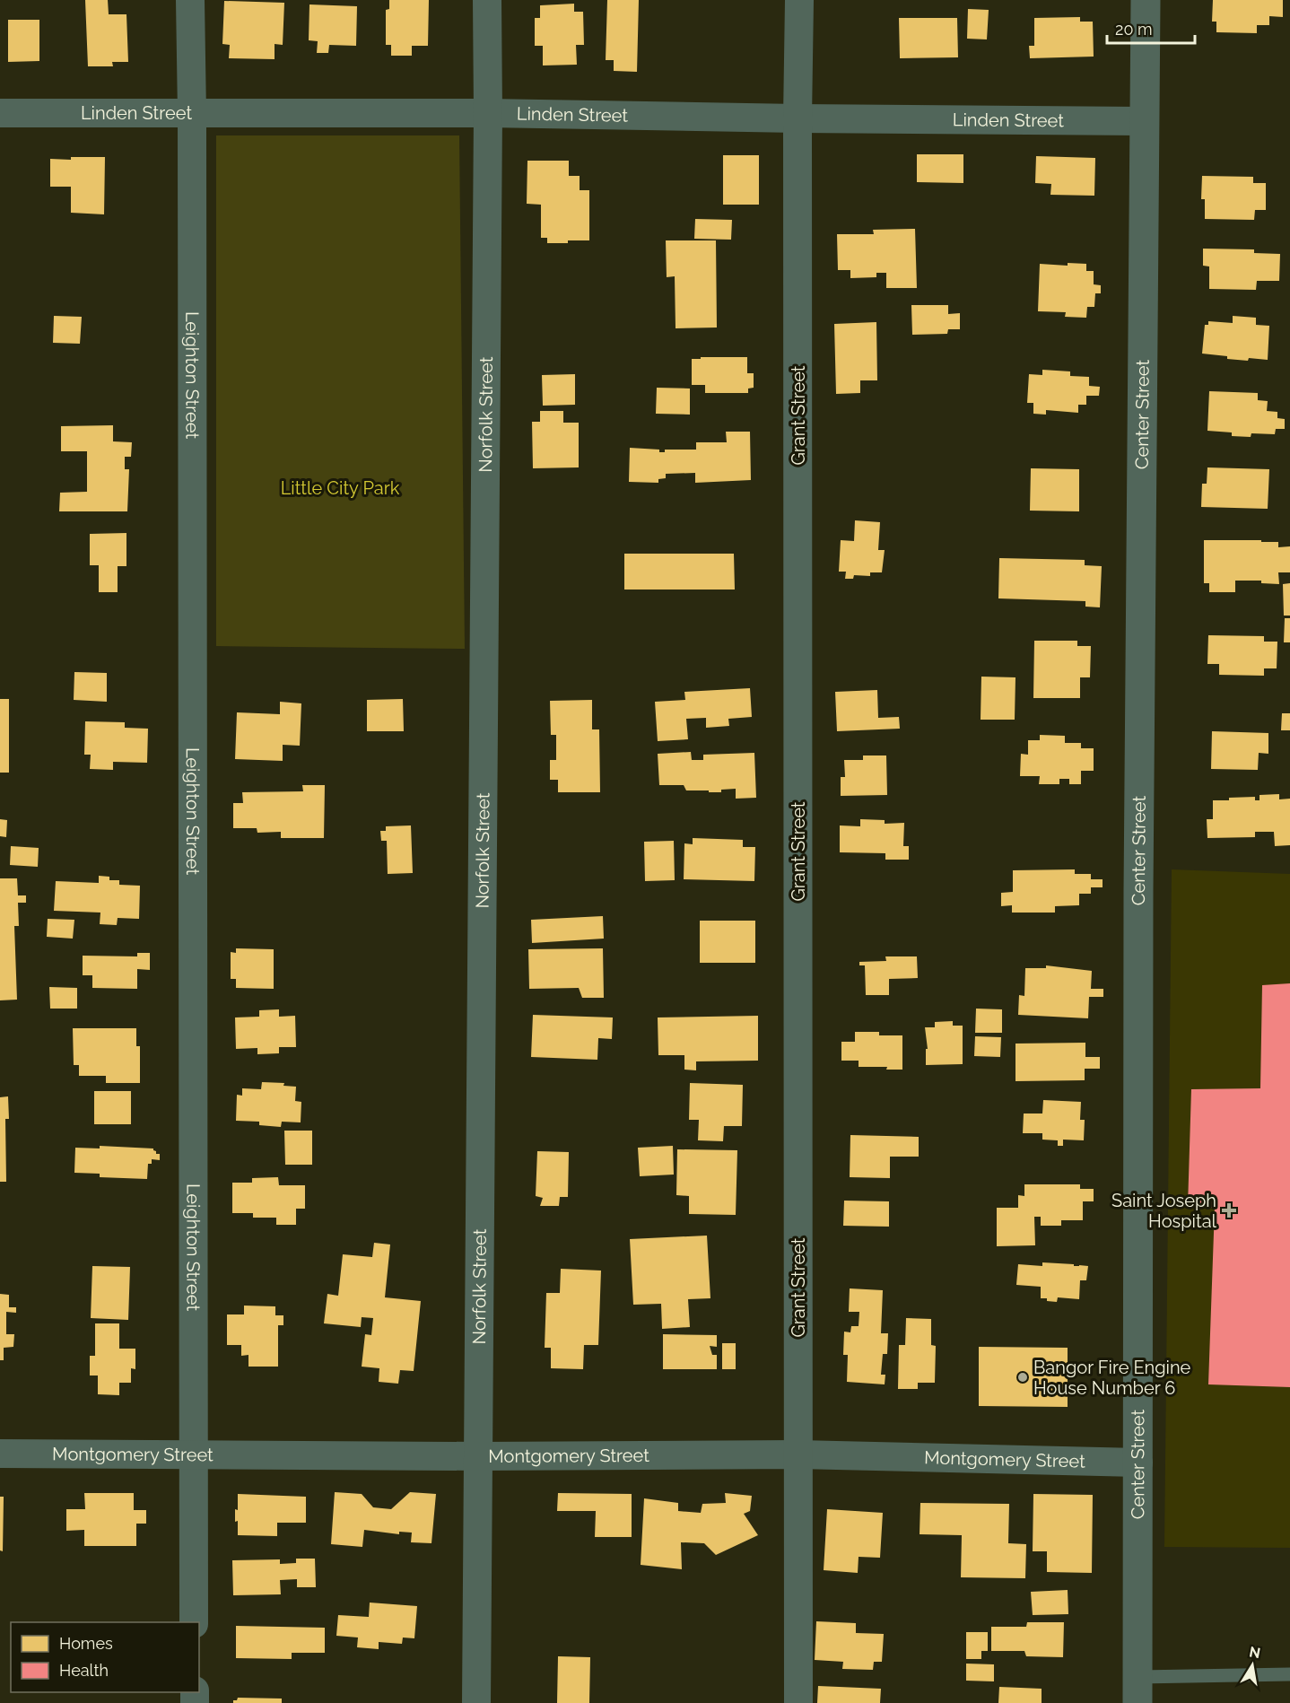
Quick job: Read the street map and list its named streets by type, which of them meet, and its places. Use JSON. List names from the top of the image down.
{
  "streets": {
    "street": [
      "Linden Street",
      "Leighton Street",
      "Norfolk Street",
      "Grant Street",
      "Center Street",
      "Montgomery Street"
    ]
  },
  "crossings": [
    ["Linden Street", "Leighton Street"],
    ["Linden Street", "Norfolk Street"],
    ["Linden Street", "Grant Street"],
    ["Linden Street", "Center Street"],
    ["Leighton Street", "Montgomery Street"],
    ["Norfolk Street", "Montgomery Street"],
    ["Grant Street", "Montgomery Street"],
    ["Center Street", "Montgomery Street"]
  ],
  "parks": ["Little City Park"],
  "places": {
    "health": ["Saint Joseph Hospital"],
    "other": ["Bangor Fire Engine House Number 6"]
  },
  "legend": ["Homes", "Health"],
  "scale_bar": "20 m",
  "north": "top"
}
